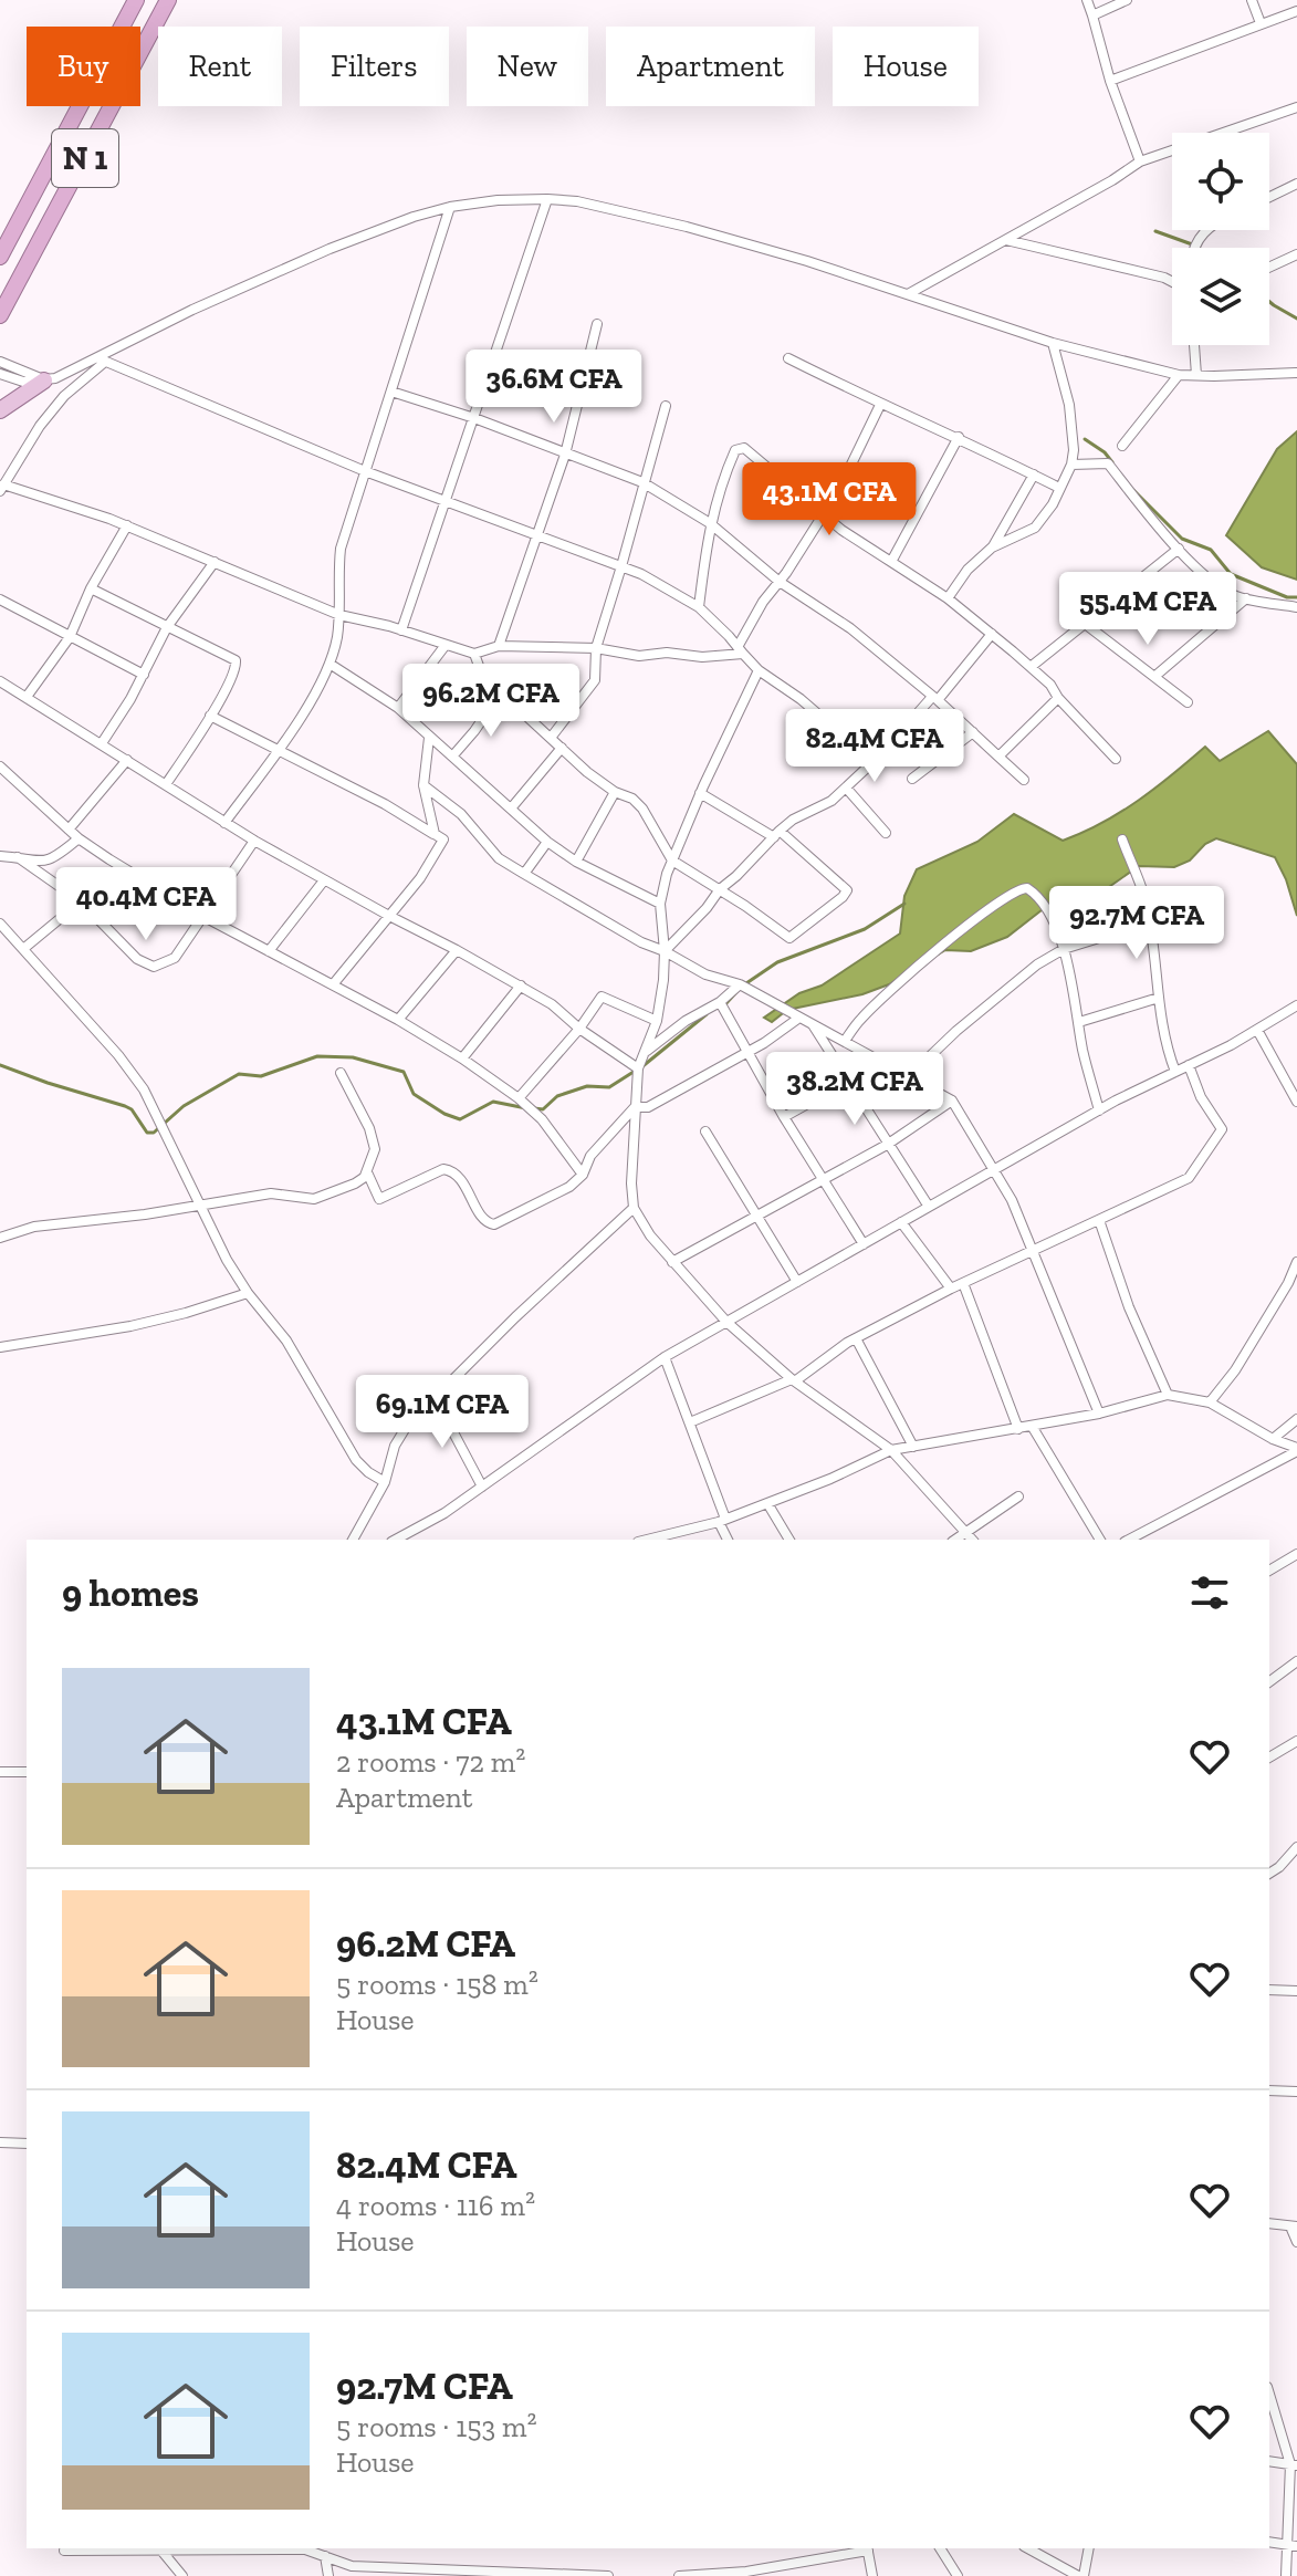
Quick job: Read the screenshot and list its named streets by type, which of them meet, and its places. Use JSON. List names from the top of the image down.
{
  "streets": {
    "highway": ["N 1"]
  },
  "page": {
    "chip": [
      "Buy",
      "Rent",
      "Filters",
      "New",
      "Apartment",
      "House"
    ],
    "price": [
      "36.6M CFA",
      "43.1M CFA",
      "55.4M CFA",
      "96.2M CFA",
      "82.4M CFA",
      "40.4M CFA",
      "92.7M CFA",
      "38.2M CFA",
      "69.1M CFA"
    ],
    "heading": "9 homes",
    "list": [
      {
        "name": "43.1M CFA",
        "note": "2 rooms · 72 m² · Apartment"
      },
      {
        "name": "96.2M CFA",
        "note": "5 rooms · 158 m² · House"
      },
      {
        "name": "82.4M CFA",
        "note": "4 rooms · 116 m² · House"
      },
      {
        "name": "92.7M CFA",
        "note": "5 rooms · 153 m² · House"
      }
    ]
  }
}
